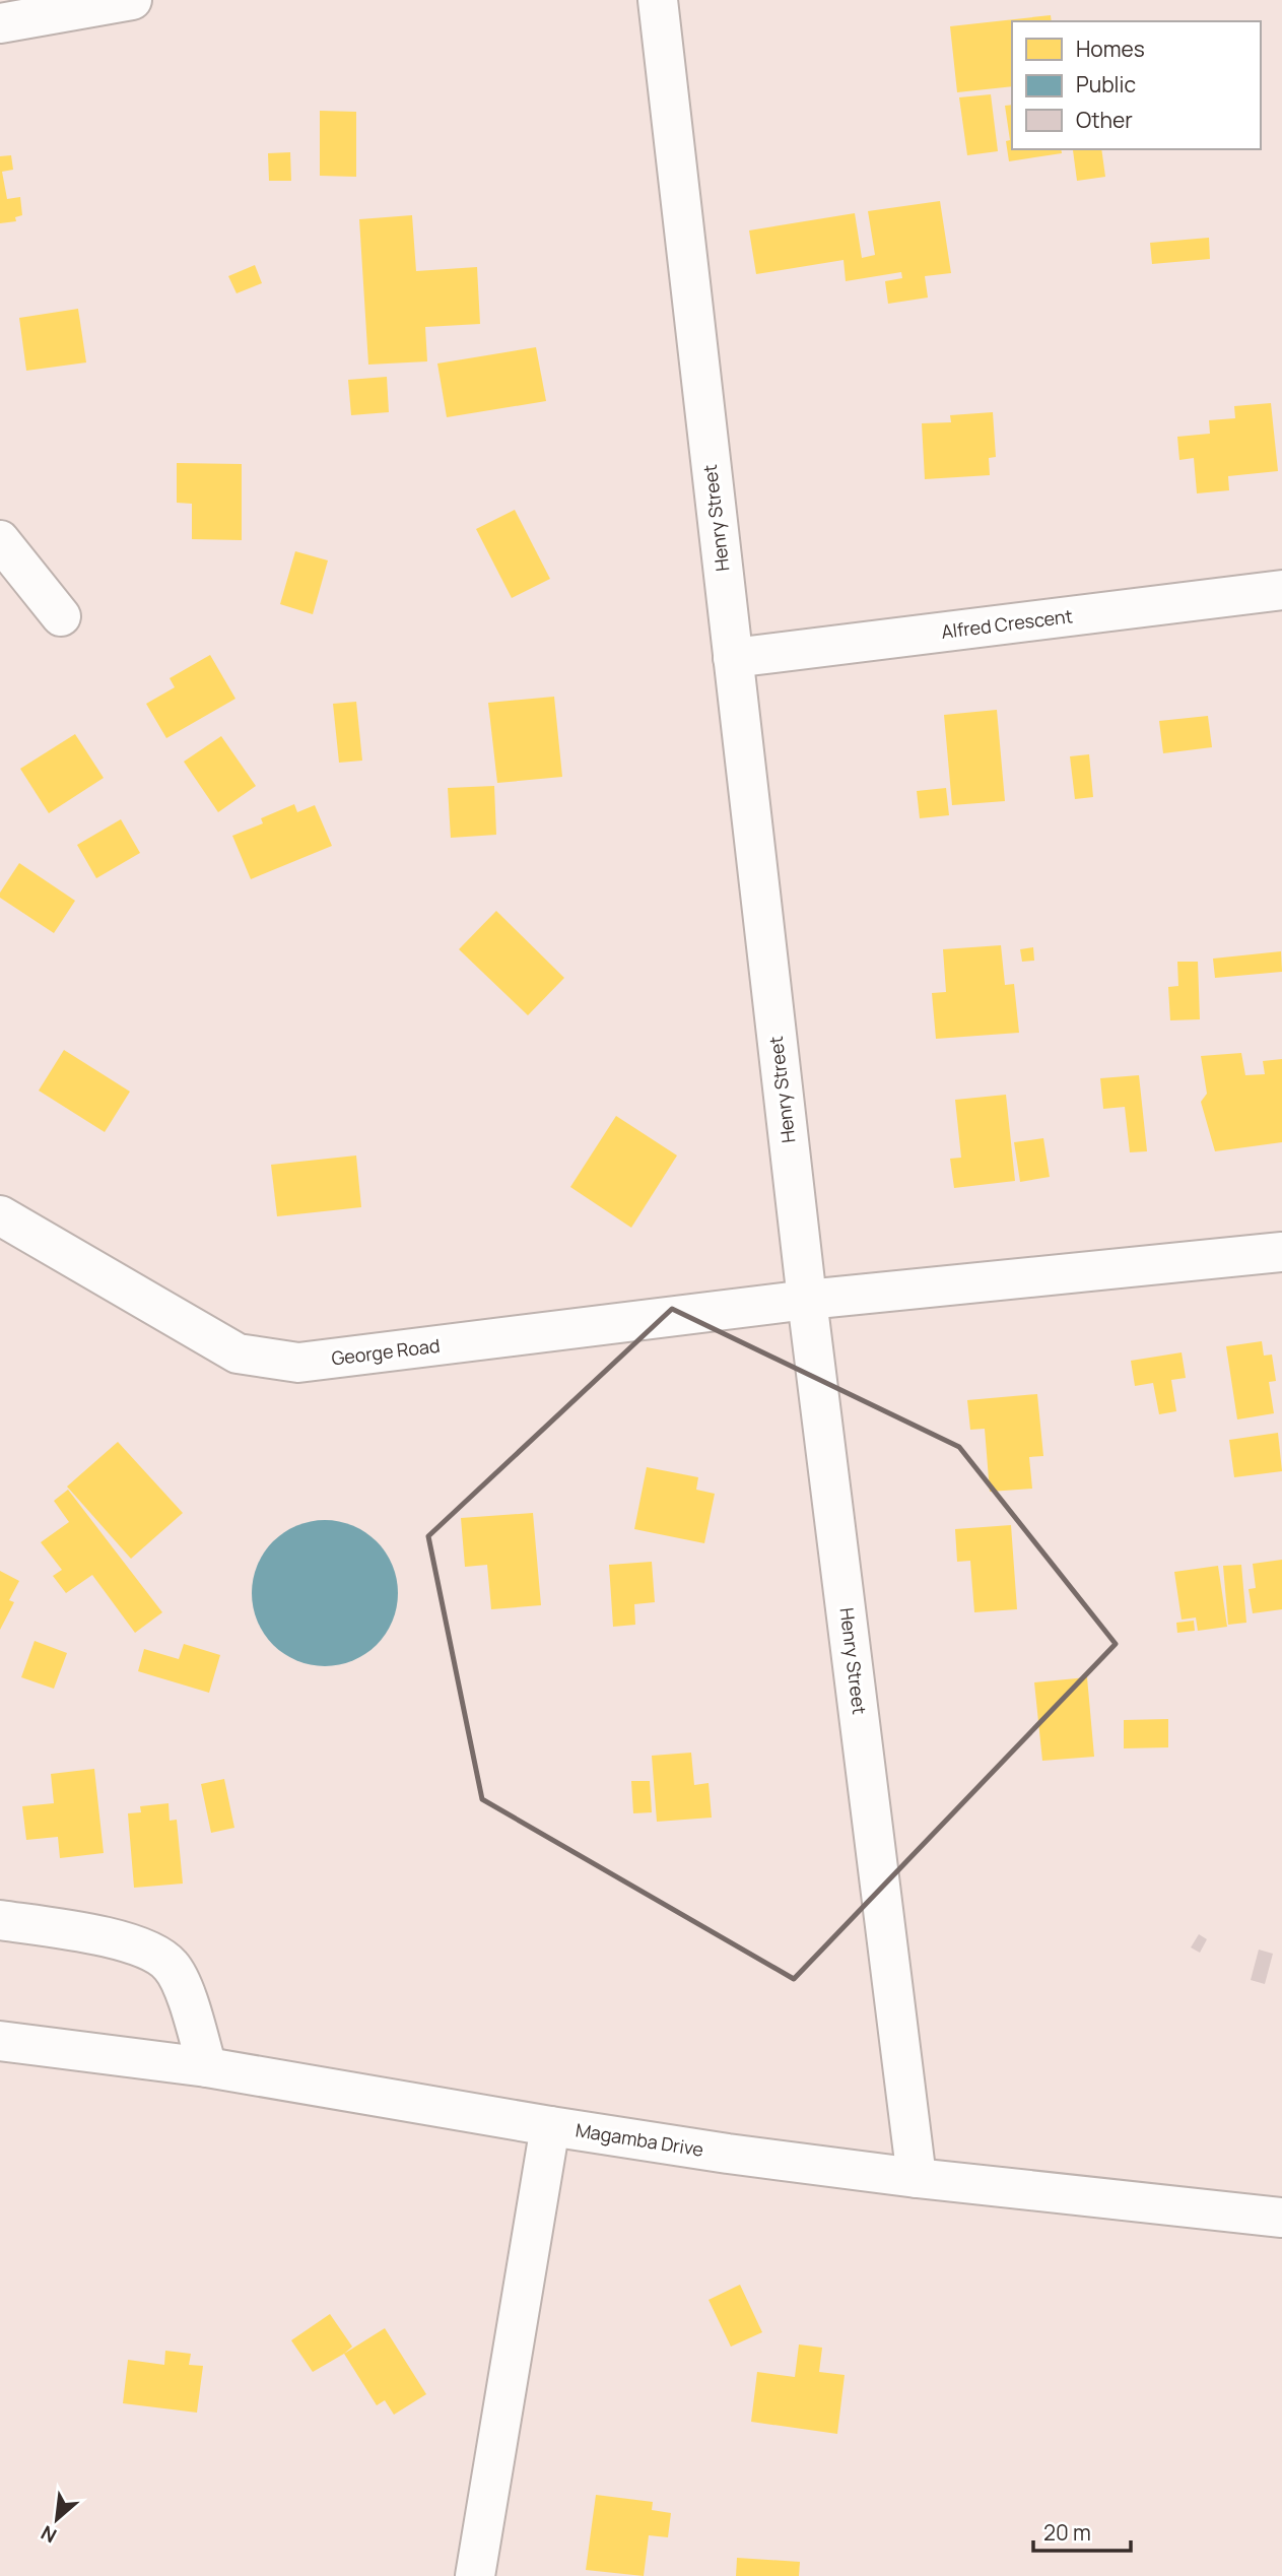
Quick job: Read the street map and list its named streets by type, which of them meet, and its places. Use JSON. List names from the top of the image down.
{
  "streets": {
    "street": [
      "Henry Street",
      "Alfred Crescent",
      "George Road",
      "Magamba Drive"
    ]
  },
  "crossings": [
    ["Henry Street", "Alfred Crescent"],
    ["Henry Street", "George Road"],
    ["Henry Street", "Magamba Drive"]
  ],
  "legend": ["Homes", "Public", "Other"],
  "scale_bar": "20 m",
  "north": "bottom left"
}
